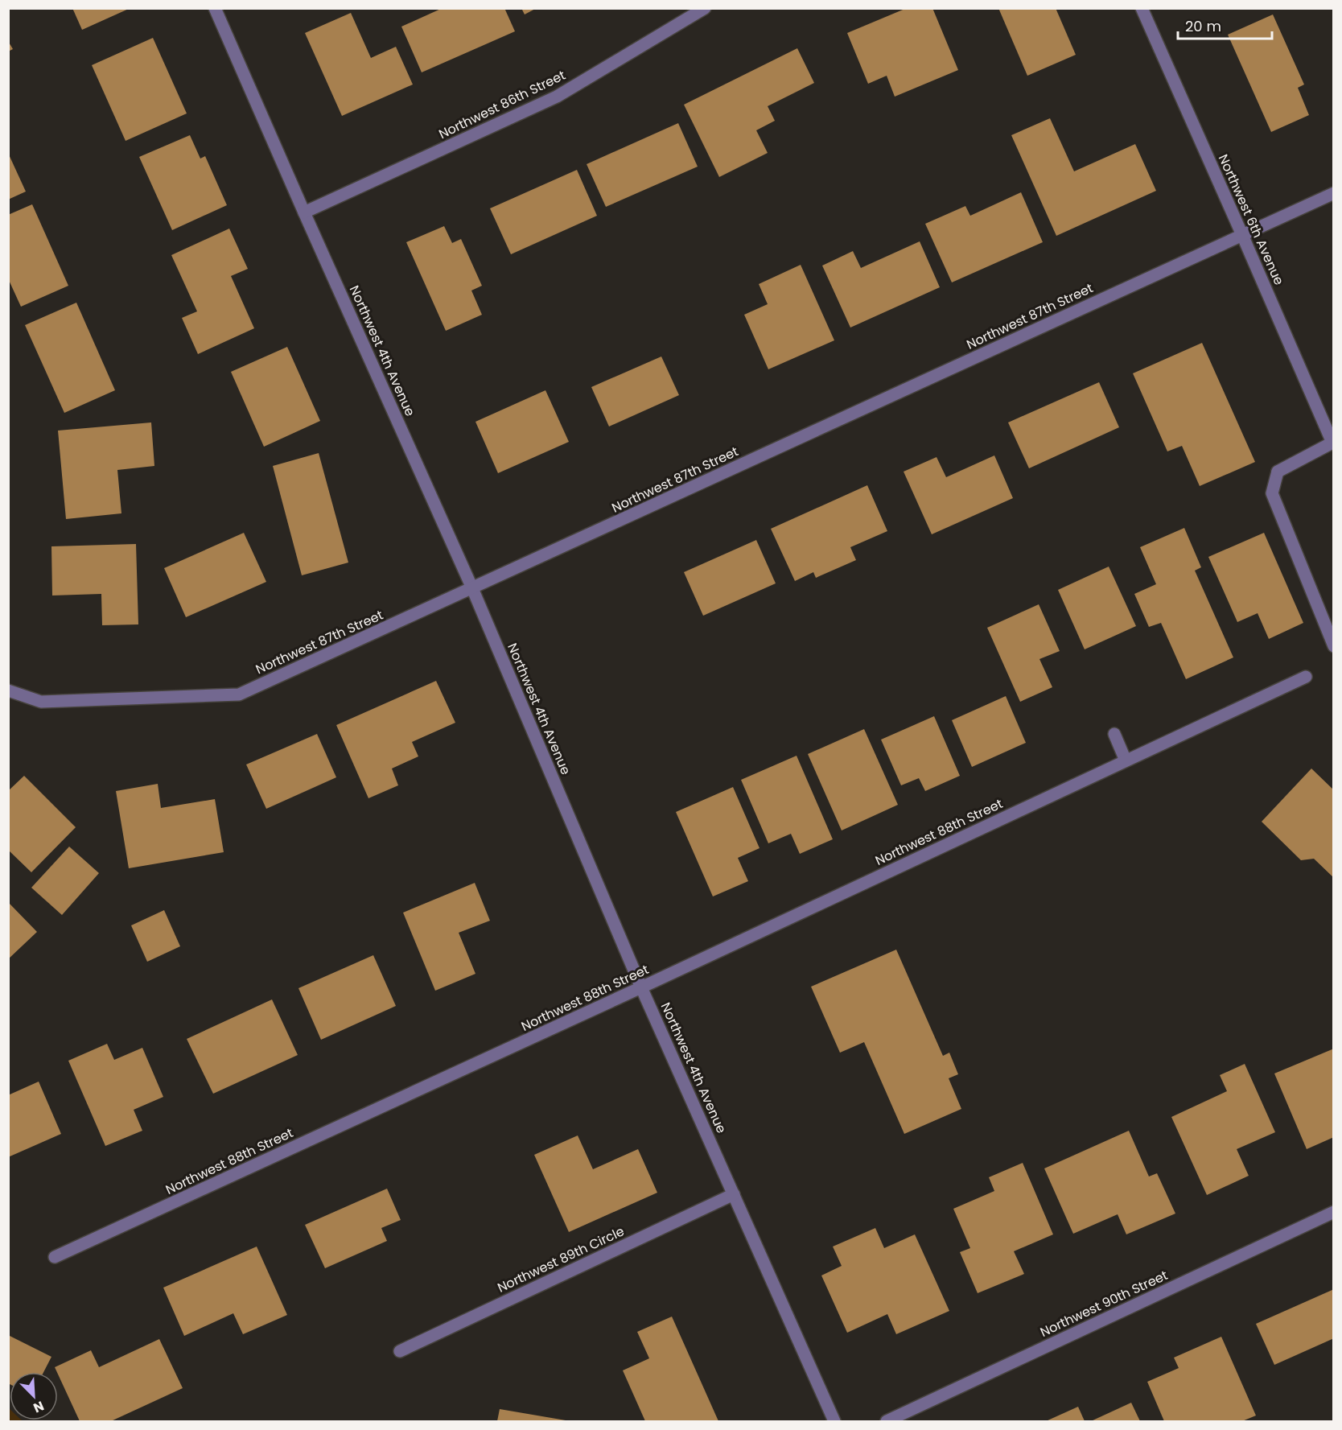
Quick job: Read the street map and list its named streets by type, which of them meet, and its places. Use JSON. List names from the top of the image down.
{
  "streets": {
    "street": [
      "Northwest 86th Street",
      "Northwest 6th Avenue",
      "Northwest 87th Street",
      "Northwest 4th Avenue",
      "Northwest 88th Street",
      "Northwest 89th Circle",
      "Northwest 90th Street"
    ]
  },
  "crossings": [
    ["Northwest 86th Street", "Northwest 4th Avenue"],
    ["Northwest 6th Avenue", "Northwest 87th Street"],
    ["Northwest 87th Street", "Northwest 4th Avenue"],
    ["Northwest 4th Avenue", "Northwest 88th Street"],
    ["Northwest 4th Avenue", "Northwest 89th Circle"]
  ],
  "scale_bar": "20 m",
  "north": "bottom right"
}
